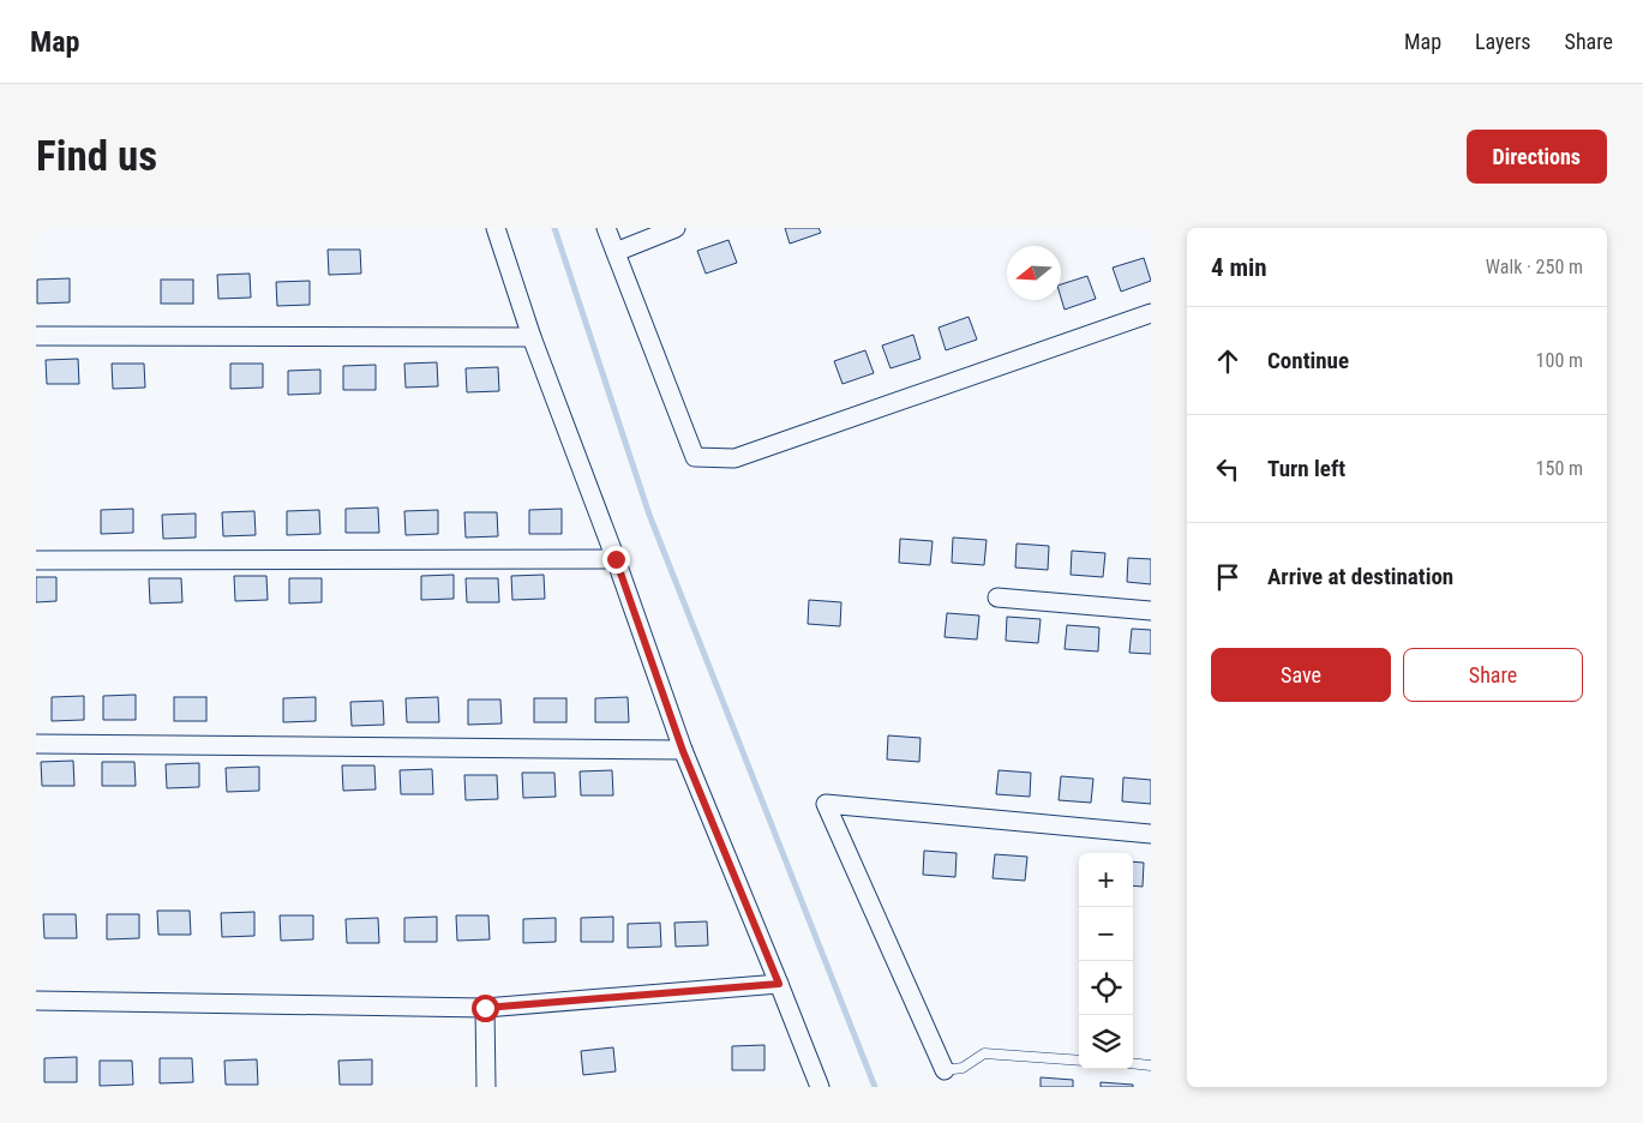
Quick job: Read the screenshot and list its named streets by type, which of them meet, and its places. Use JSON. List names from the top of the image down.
{
  "north": "left",
  "page": {
    "header": "Map",
    "nav": ["Map", "Layers", "Share"],
    "buttons": [
      "Directions",
      ["Save", "Share"]
    ],
    "title": "Find us",
    "heading": ["4 min", "Walk · 250 m"],
    "list": [
      ["Continue", "100 m"],
      ["Turn left", "150 m"],
      "Arrive at destination"
    ],
    "map_buttons": ["+", "−"]
  }
}
